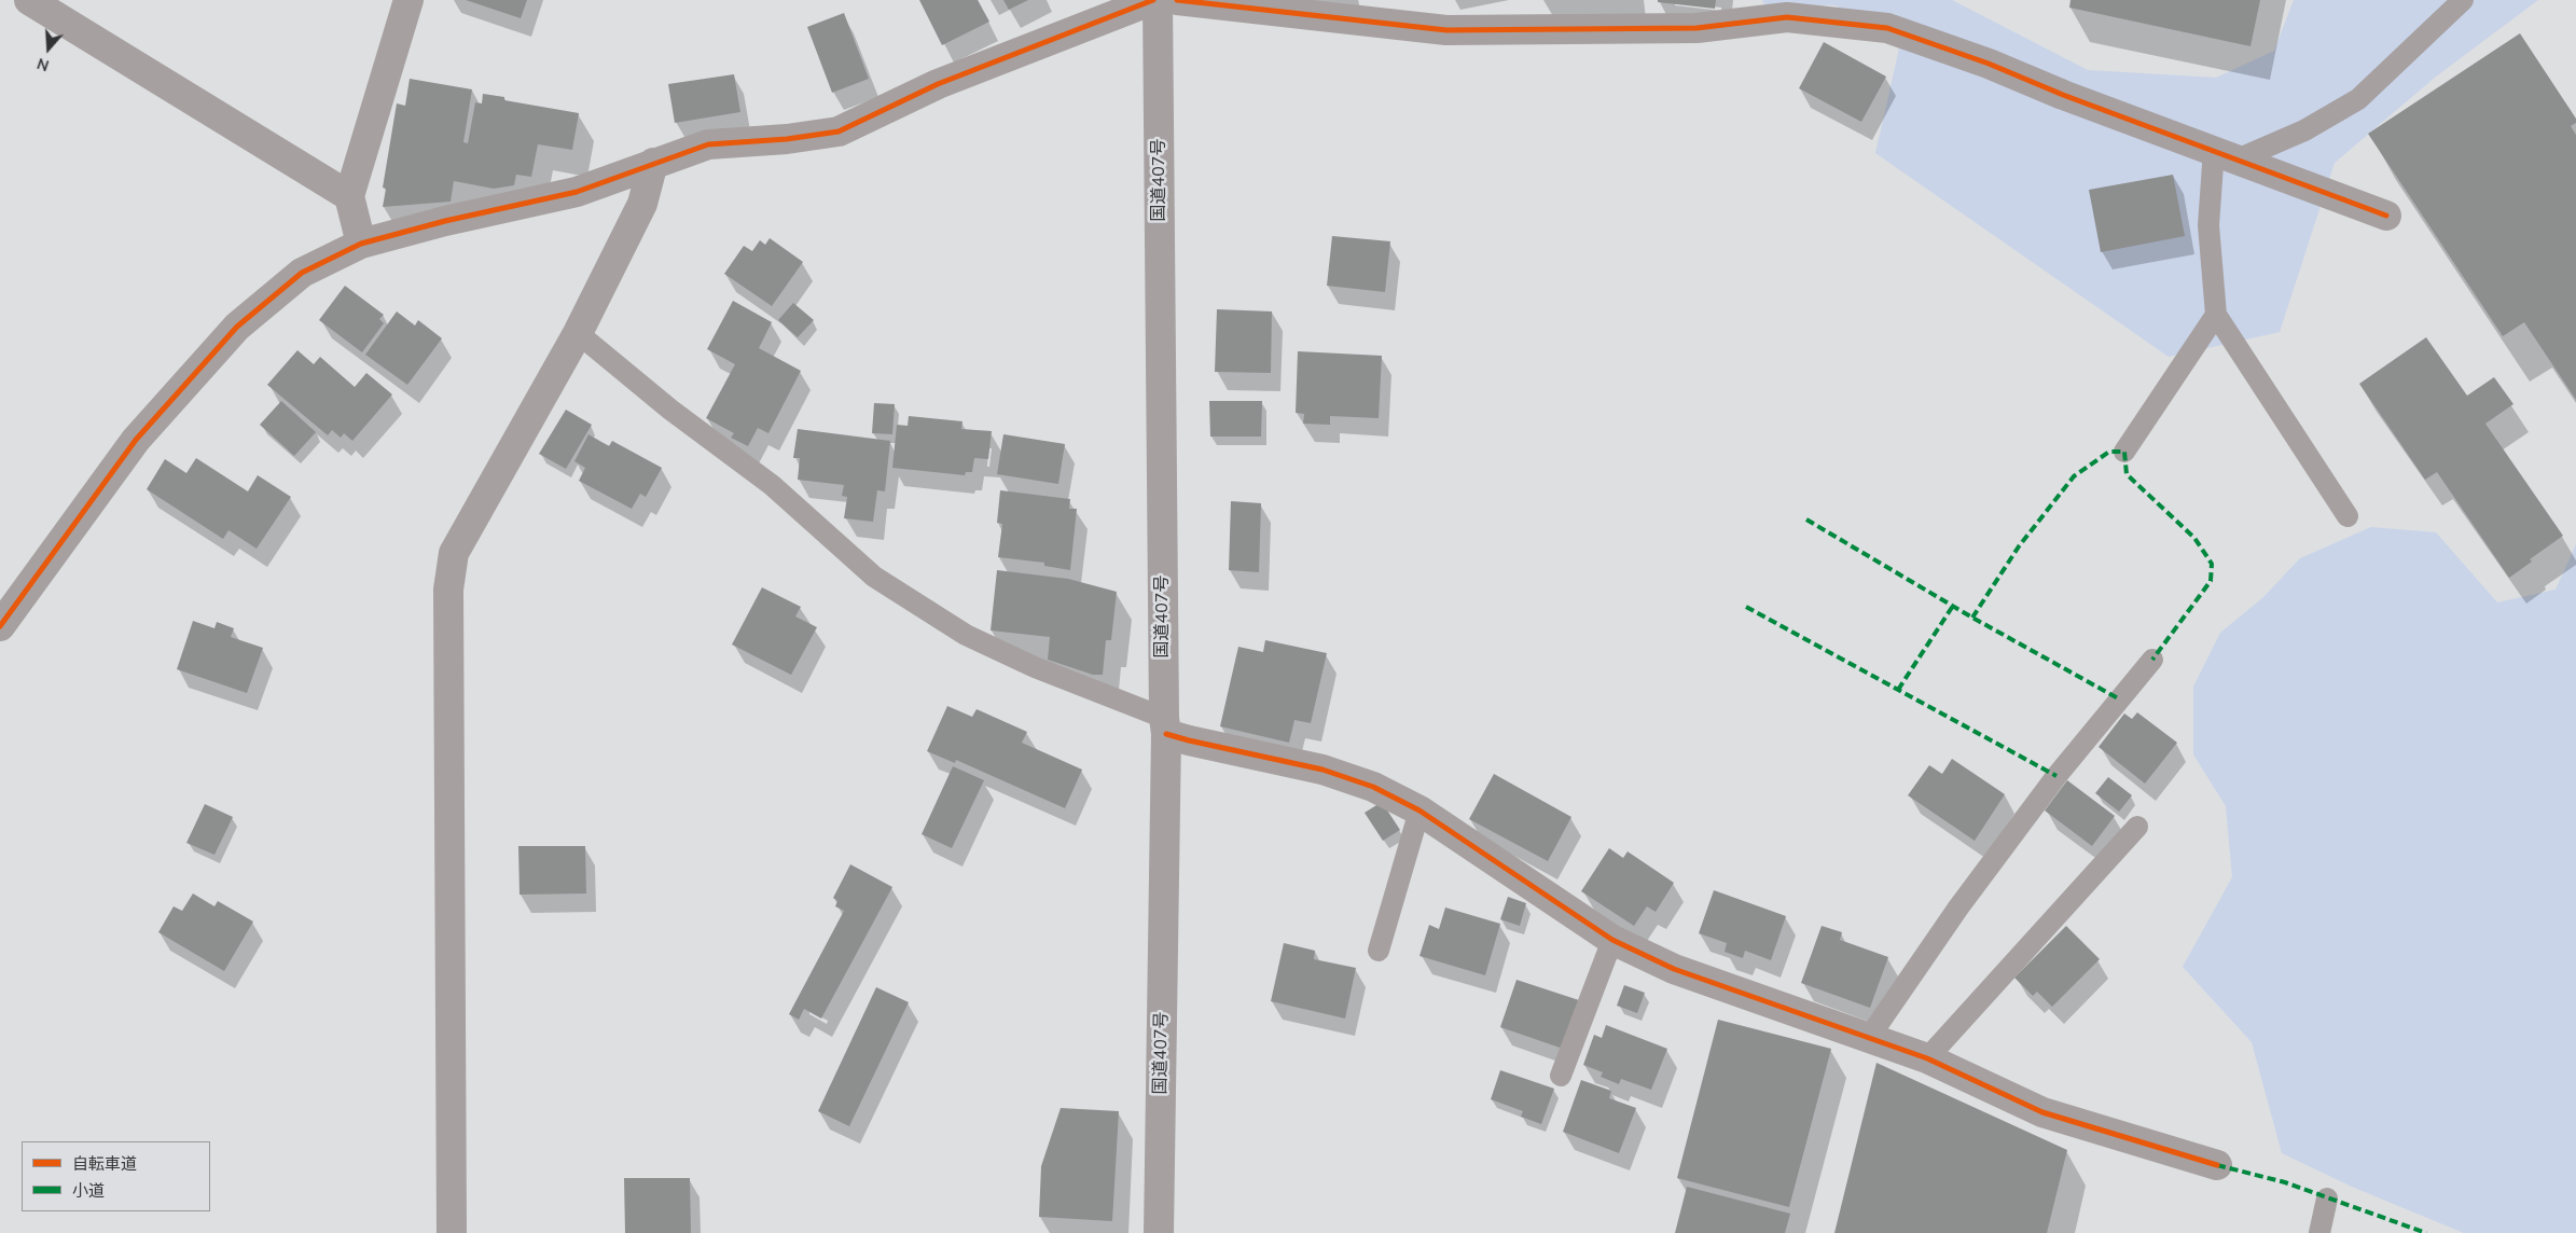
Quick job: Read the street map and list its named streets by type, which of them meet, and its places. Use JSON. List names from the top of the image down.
{
  "streets": {
    "highway": ["国道407号"]
  },
  "legend": ["自転車道", "小道"],
  "north": "bottom"
}
